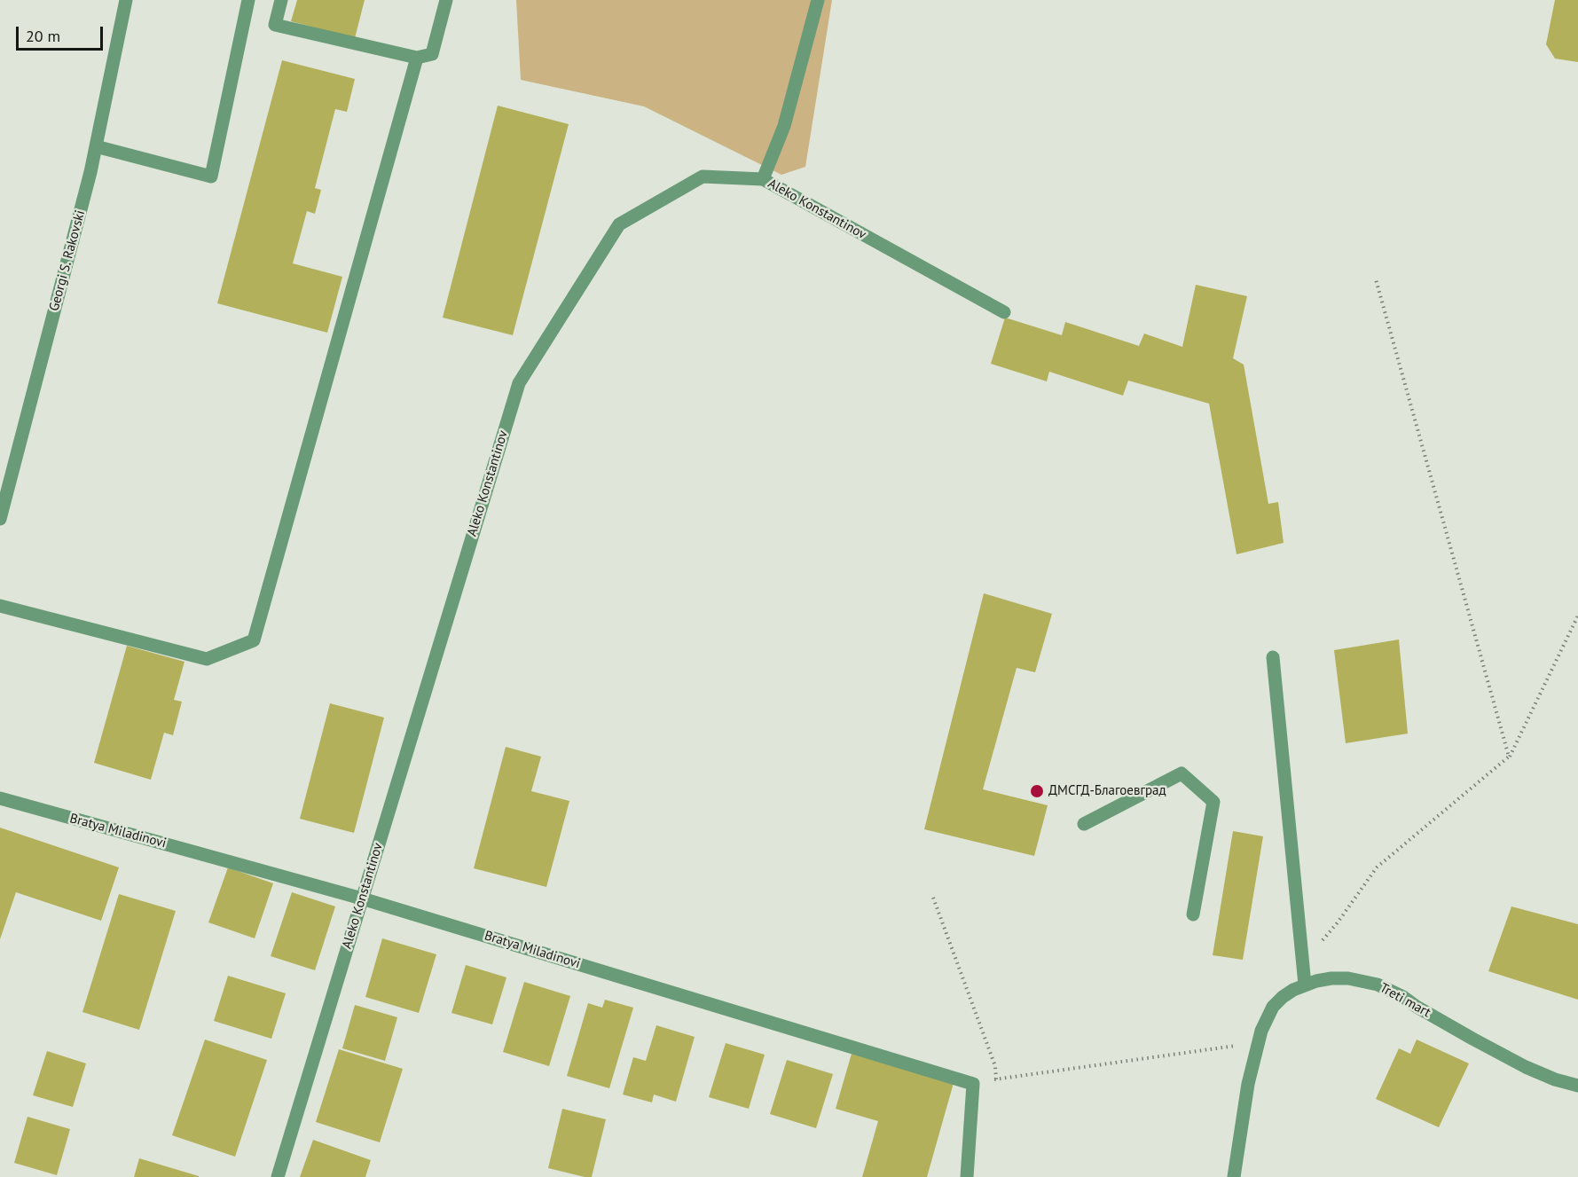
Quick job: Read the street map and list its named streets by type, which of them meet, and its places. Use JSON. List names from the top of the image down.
{
  "streets": {
    "street": [
      "Aleko Konstantinov",
      "Georgi S. Rakovski",
      "Bratya Miladinovi",
      "Treti mart"
    ]
  },
  "crossings": [
    ["Aleko Konstantinov", "Bratya Miladinovi"]
  ],
  "places": ["ДМСГД-Благоевград"],
  "scale_bar": "20 m"
}
